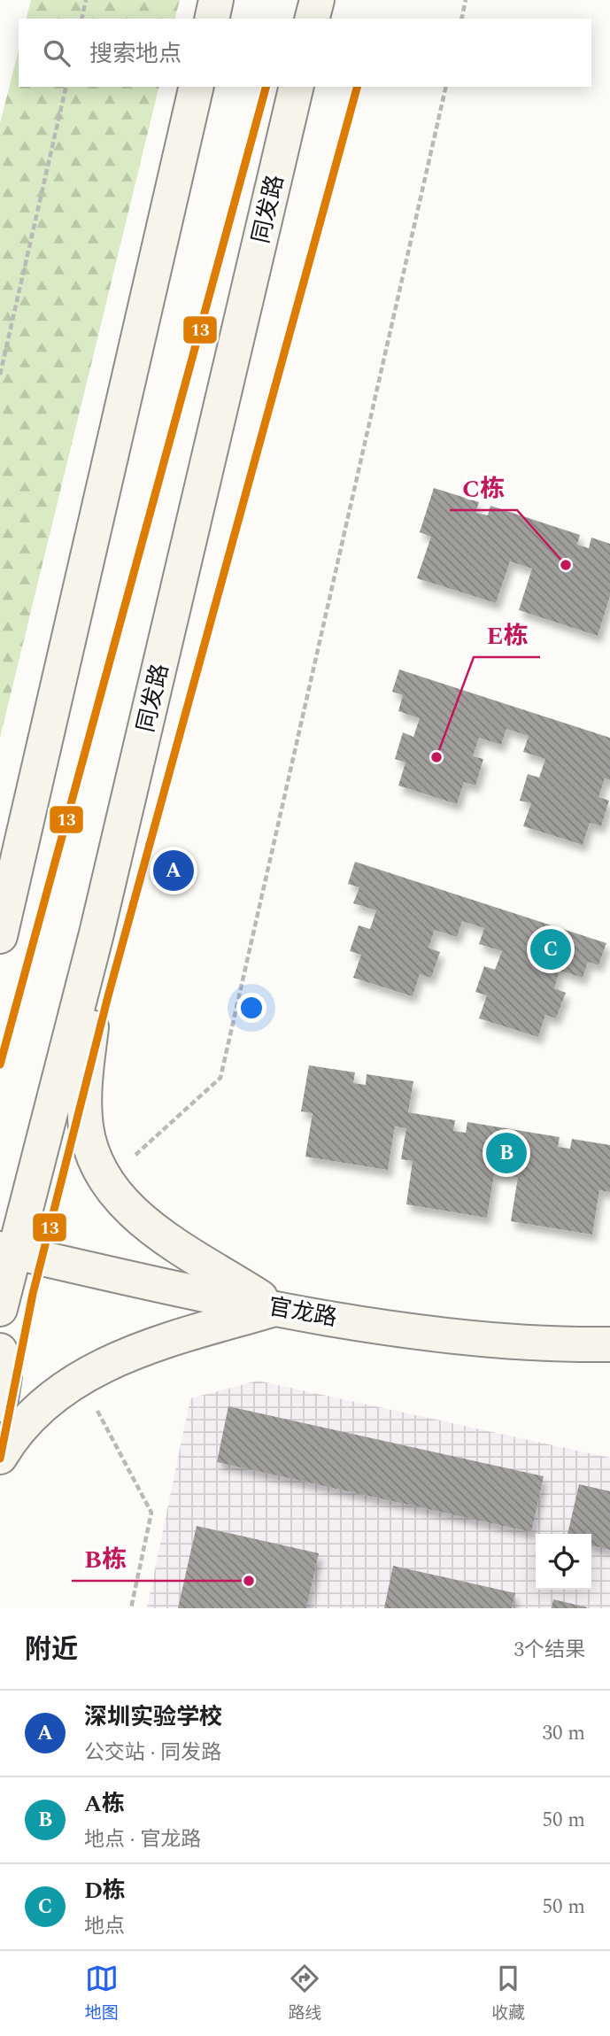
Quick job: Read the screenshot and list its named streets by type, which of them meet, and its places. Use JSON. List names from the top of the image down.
{
  "streets": {
    "main road": ["同发路", "官龙路"]
  },
  "crossings": [
    ["同发路", "官龙路"]
  ],
  "places": ["C栋", "E栋", "B栋"],
  "lines": ["transit line 13"],
  "page": {
    "search": "搜索地点",
    "pins": ["A", "C", "B"],
    "heading": ["附近", "3个结果"],
    "list": [
      {
        "mark": "A",
        "name": "深圳实验学校",
        "note": "公交站 · 同发路",
        "value": "30 m"
      },
      {
        "mark": "B",
        "name": "A栋",
        "note": "地点 · 官龙路",
        "value": "50 m"
      },
      {
        "mark": "C",
        "name": "D栋",
        "note": "地点",
        "value": "50 m"
      }
    ],
    "nav": ["地图", "路线", "收藏"]
  }
}
